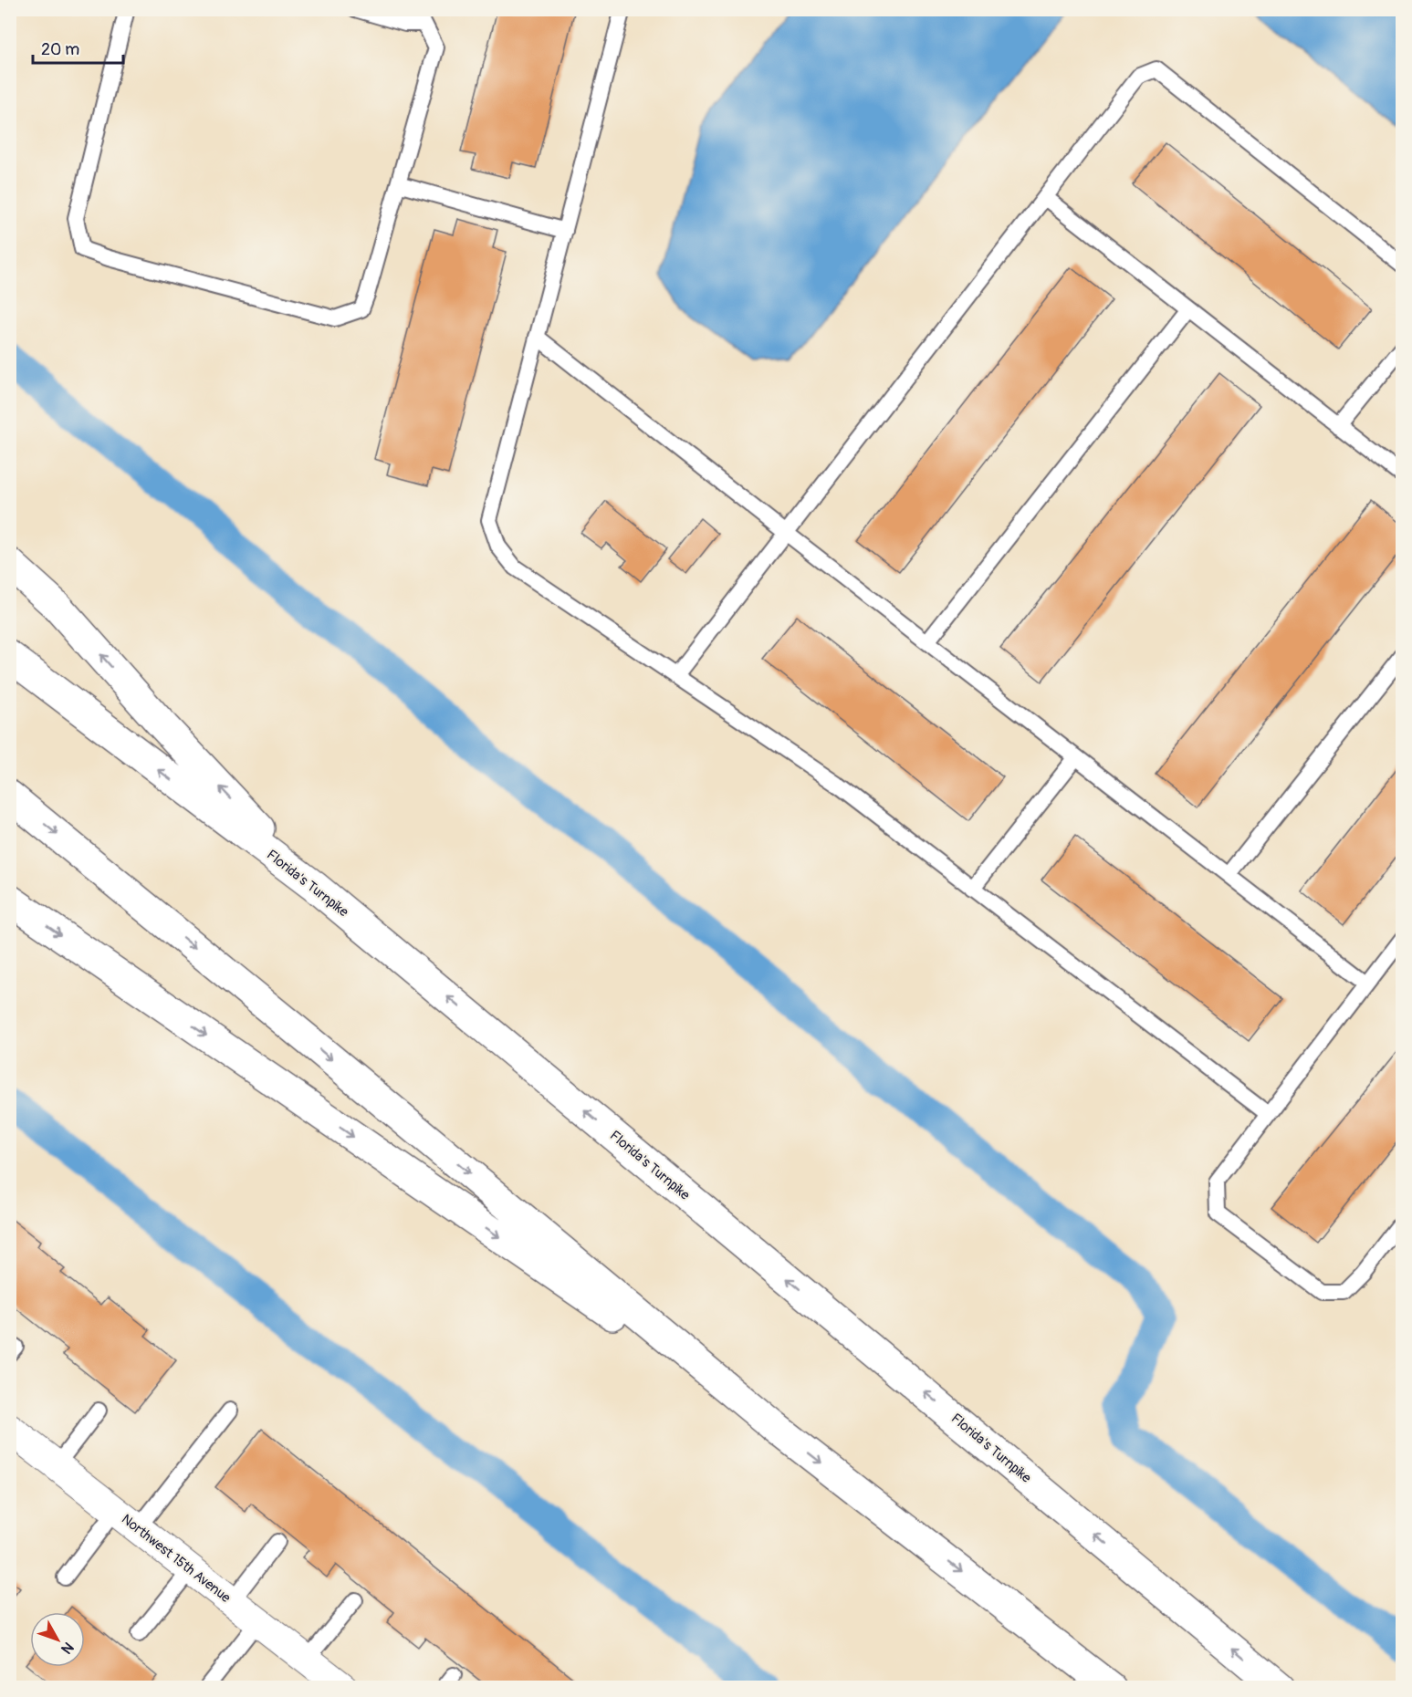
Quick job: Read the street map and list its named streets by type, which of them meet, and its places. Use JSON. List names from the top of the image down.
{
  "streets": {
    "highway": ["Florida's Turnpike"],
    "street": ["Northwest 15th Avenue"]
  },
  "scale_bar": "20 m",
  "north": "bottom right"
}
